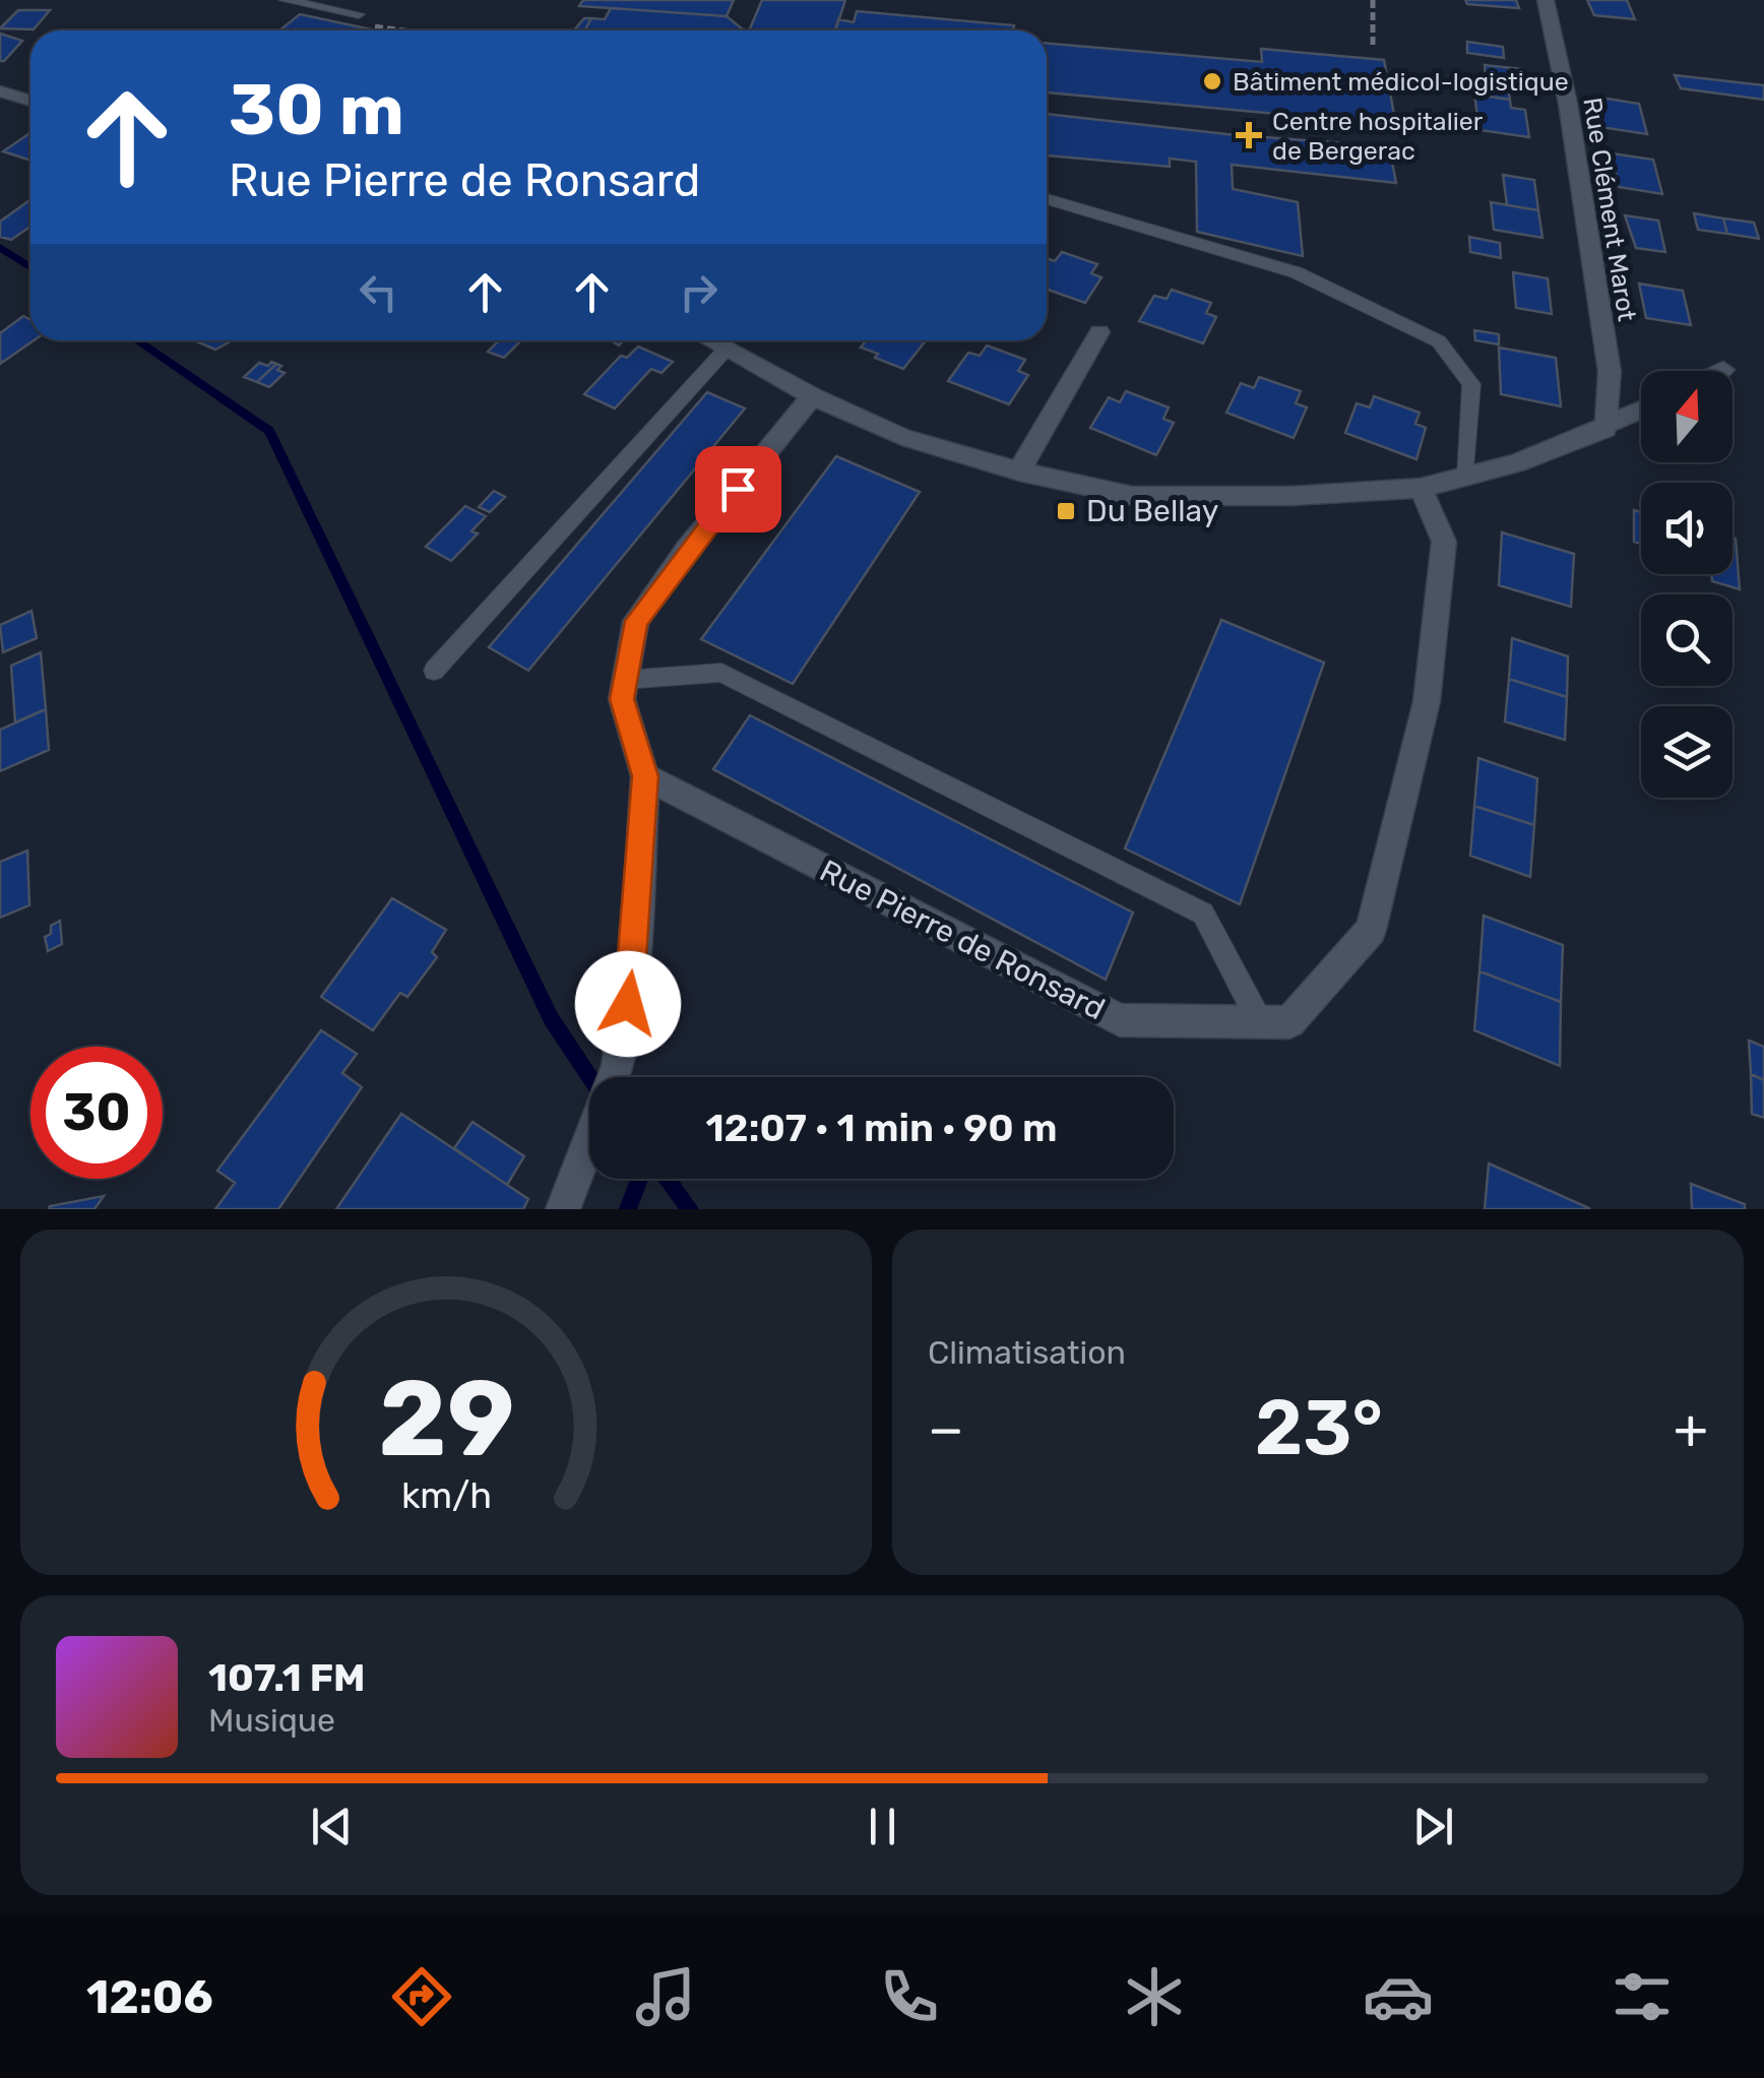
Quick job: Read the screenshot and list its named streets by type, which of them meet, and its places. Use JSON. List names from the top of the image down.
{
  "streets": {
    "street": ["Rue Clément Marot", "Rue Pierre de Ronsard"]
  },
  "places": {
    "other": ["Bâtiment médicol-logistique"],
    "health": ["Centre hospitalier de Bergerac"],
    "transit": ["Du Bellay"]
  },
  "north": "top",
  "page": {
    "turn": ["30 m", "Rue Pierre de Ronsard"],
    "limit": "30",
    "trip": "12:07 · 1 min · 90 m",
    "tile": "Climatisation",
    "heat": ["−", "23°", "+"],
    "song": ["107.1 FM", "Musique"],
    "tabs": "12:06",
    "gauge": ["29", "km/h"]
  }
}
